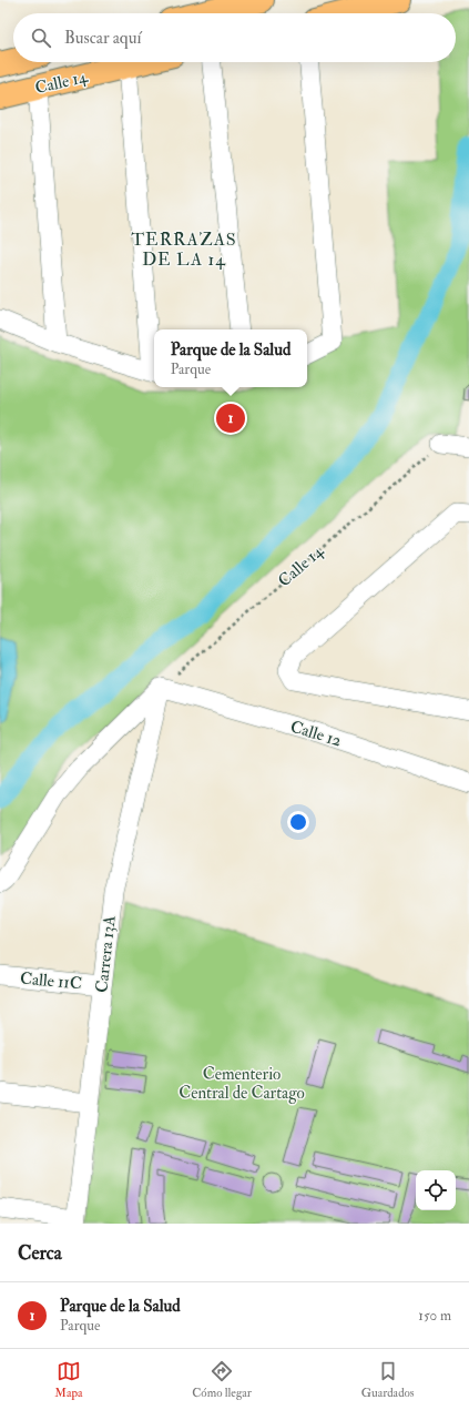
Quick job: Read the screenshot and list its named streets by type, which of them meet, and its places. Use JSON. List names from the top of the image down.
{
  "streets": {
    "main road": ["Calle 14"],
    "street": ["Calle 12", "Carrera 13A", "Calle 11C"]
  },
  "crossings": [
    ["Calle 14", "Calle 12"],
    ["Calle 14", "Carrera 13A"],
    ["Calle 12", "Carrera 13A"],
    ["Carrera 13A", "Calle 11C"]
  ],
  "districts": ["TERRAZAS DE LA 14"],
  "parks": ["Cementerio Central de Cartago"],
  "page": {
    "search": "Buscar aquí",
    "popup": ["Parque de la Salud", "Parque"],
    "pins": "1",
    "heading": "Cerca",
    "list": [
      {
        "mark": "1",
        "name": "Parque de la Salud",
        "note": "Parque",
        "value": "150 m"
      }
    ],
    "nav": ["Mapa", "Cómo llegar", "Guardados"]
  }
}
